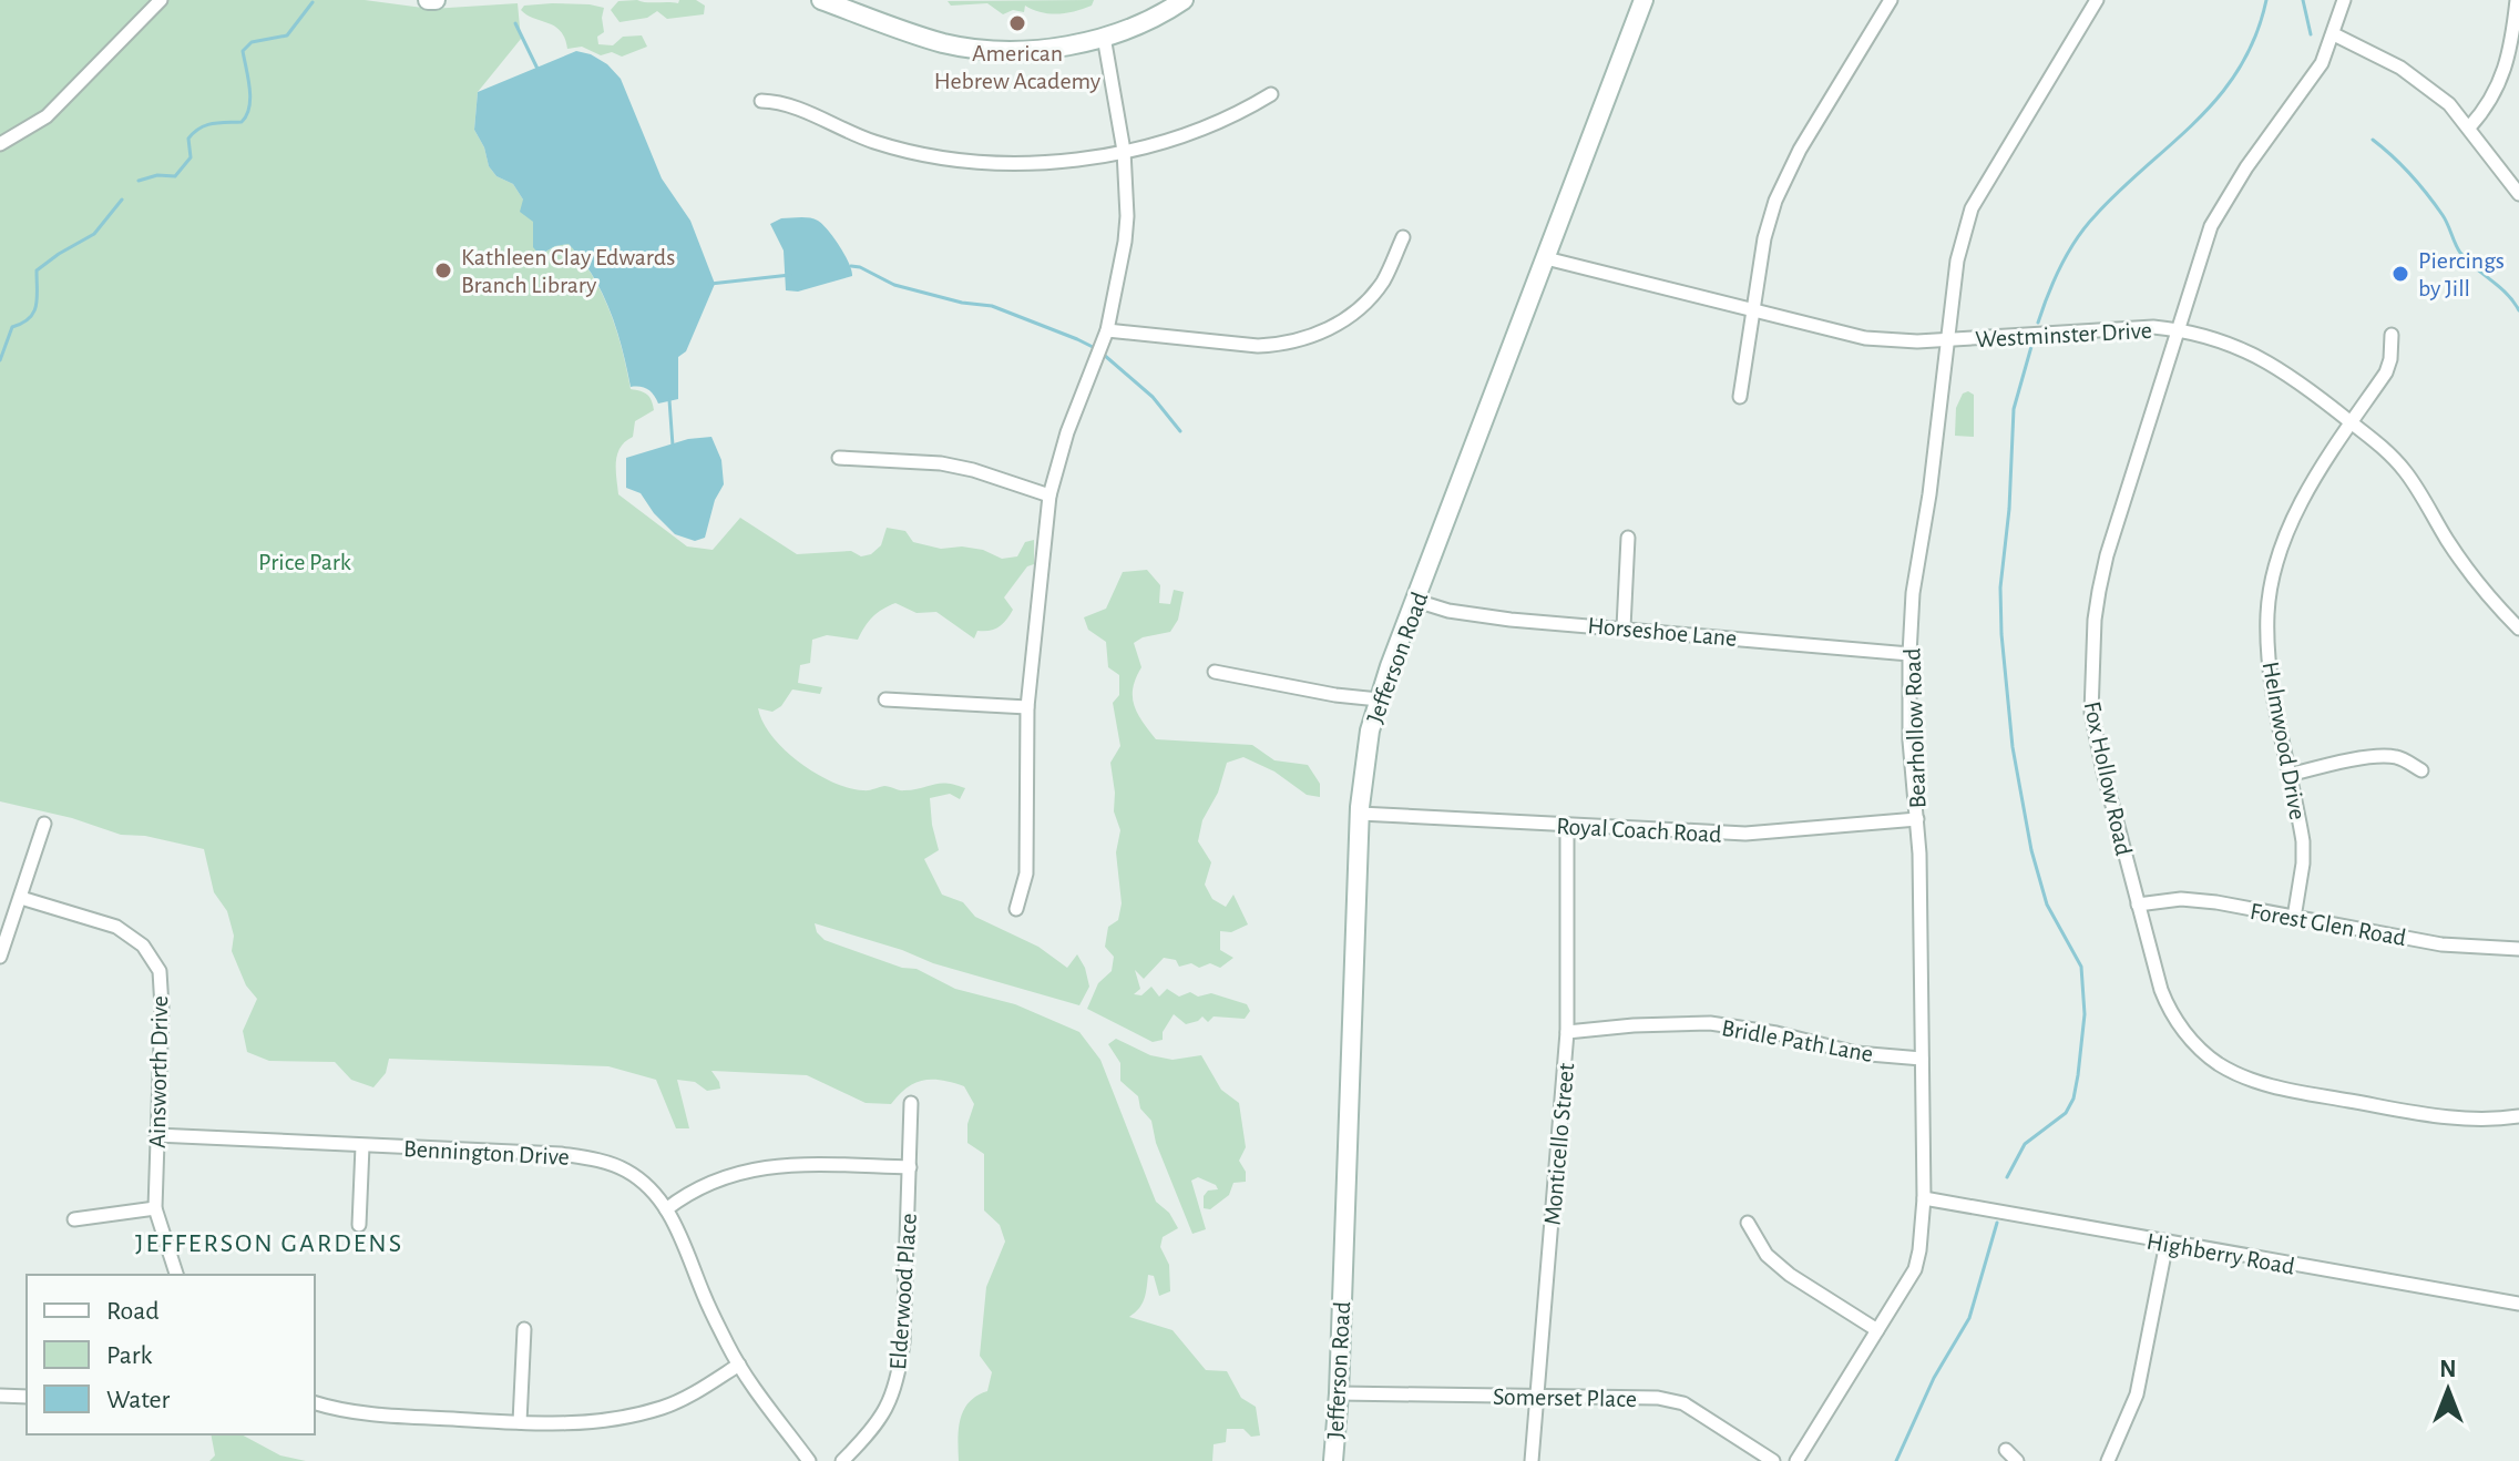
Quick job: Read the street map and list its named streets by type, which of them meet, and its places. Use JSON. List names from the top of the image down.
{
  "streets": {
    "street": [
      "Westminster Drive",
      "Horseshoe Lane",
      "Jefferson Road",
      "Bearhollow Road",
      "Helmwood Drive",
      "Fox Hollow Road",
      "Royal Coach Road",
      "Forest Glen Road",
      "Bridle Path Lane",
      "Ainsworth Drive",
      "Monticello Street",
      "Bennington Drive",
      "Highberry Road",
      "Elderwood Place",
      "Somerset Place"
    ]
  },
  "crossings": [
    ["Westminster Drive", "Jefferson Road"],
    ["Westminster Drive", "Bearhollow Road"],
    ["Westminster Drive", "Helmwood Drive"],
    ["Westminster Drive", "Fox Hollow Road"],
    ["Horseshoe Lane", "Jefferson Road"],
    ["Horseshoe Lane", "Bearhollow Road"],
    ["Jefferson Road", "Royal Coach Road"],
    ["Jefferson Road", "Somerset Place"],
    ["Bearhollow Road", "Royal Coach Road"],
    ["Bearhollow Road", "Bridle Path Lane"],
    ["Bearhollow Road", "Highberry Road"],
    ["Helmwood Drive", "Forest Glen Road"],
    ["Fox Hollow Road", "Forest Glen Road"],
    ["Royal Coach Road", "Monticello Street"],
    ["Bridle Path Lane", "Monticello Street"],
    ["Ainsworth Drive", "Bennington Drive"],
    ["Monticello Street", "Somerset Place"]
  ],
  "districts": ["JEFFERSON GARDENS"],
  "parks": ["Price Park"],
  "places": ["American Hebrew Academy", "Kathleen Clay Edwards Branch Library", "Piercings by Jill"],
  "legend": ["Road", "Park", "Water"],
  "north": "top"
}
